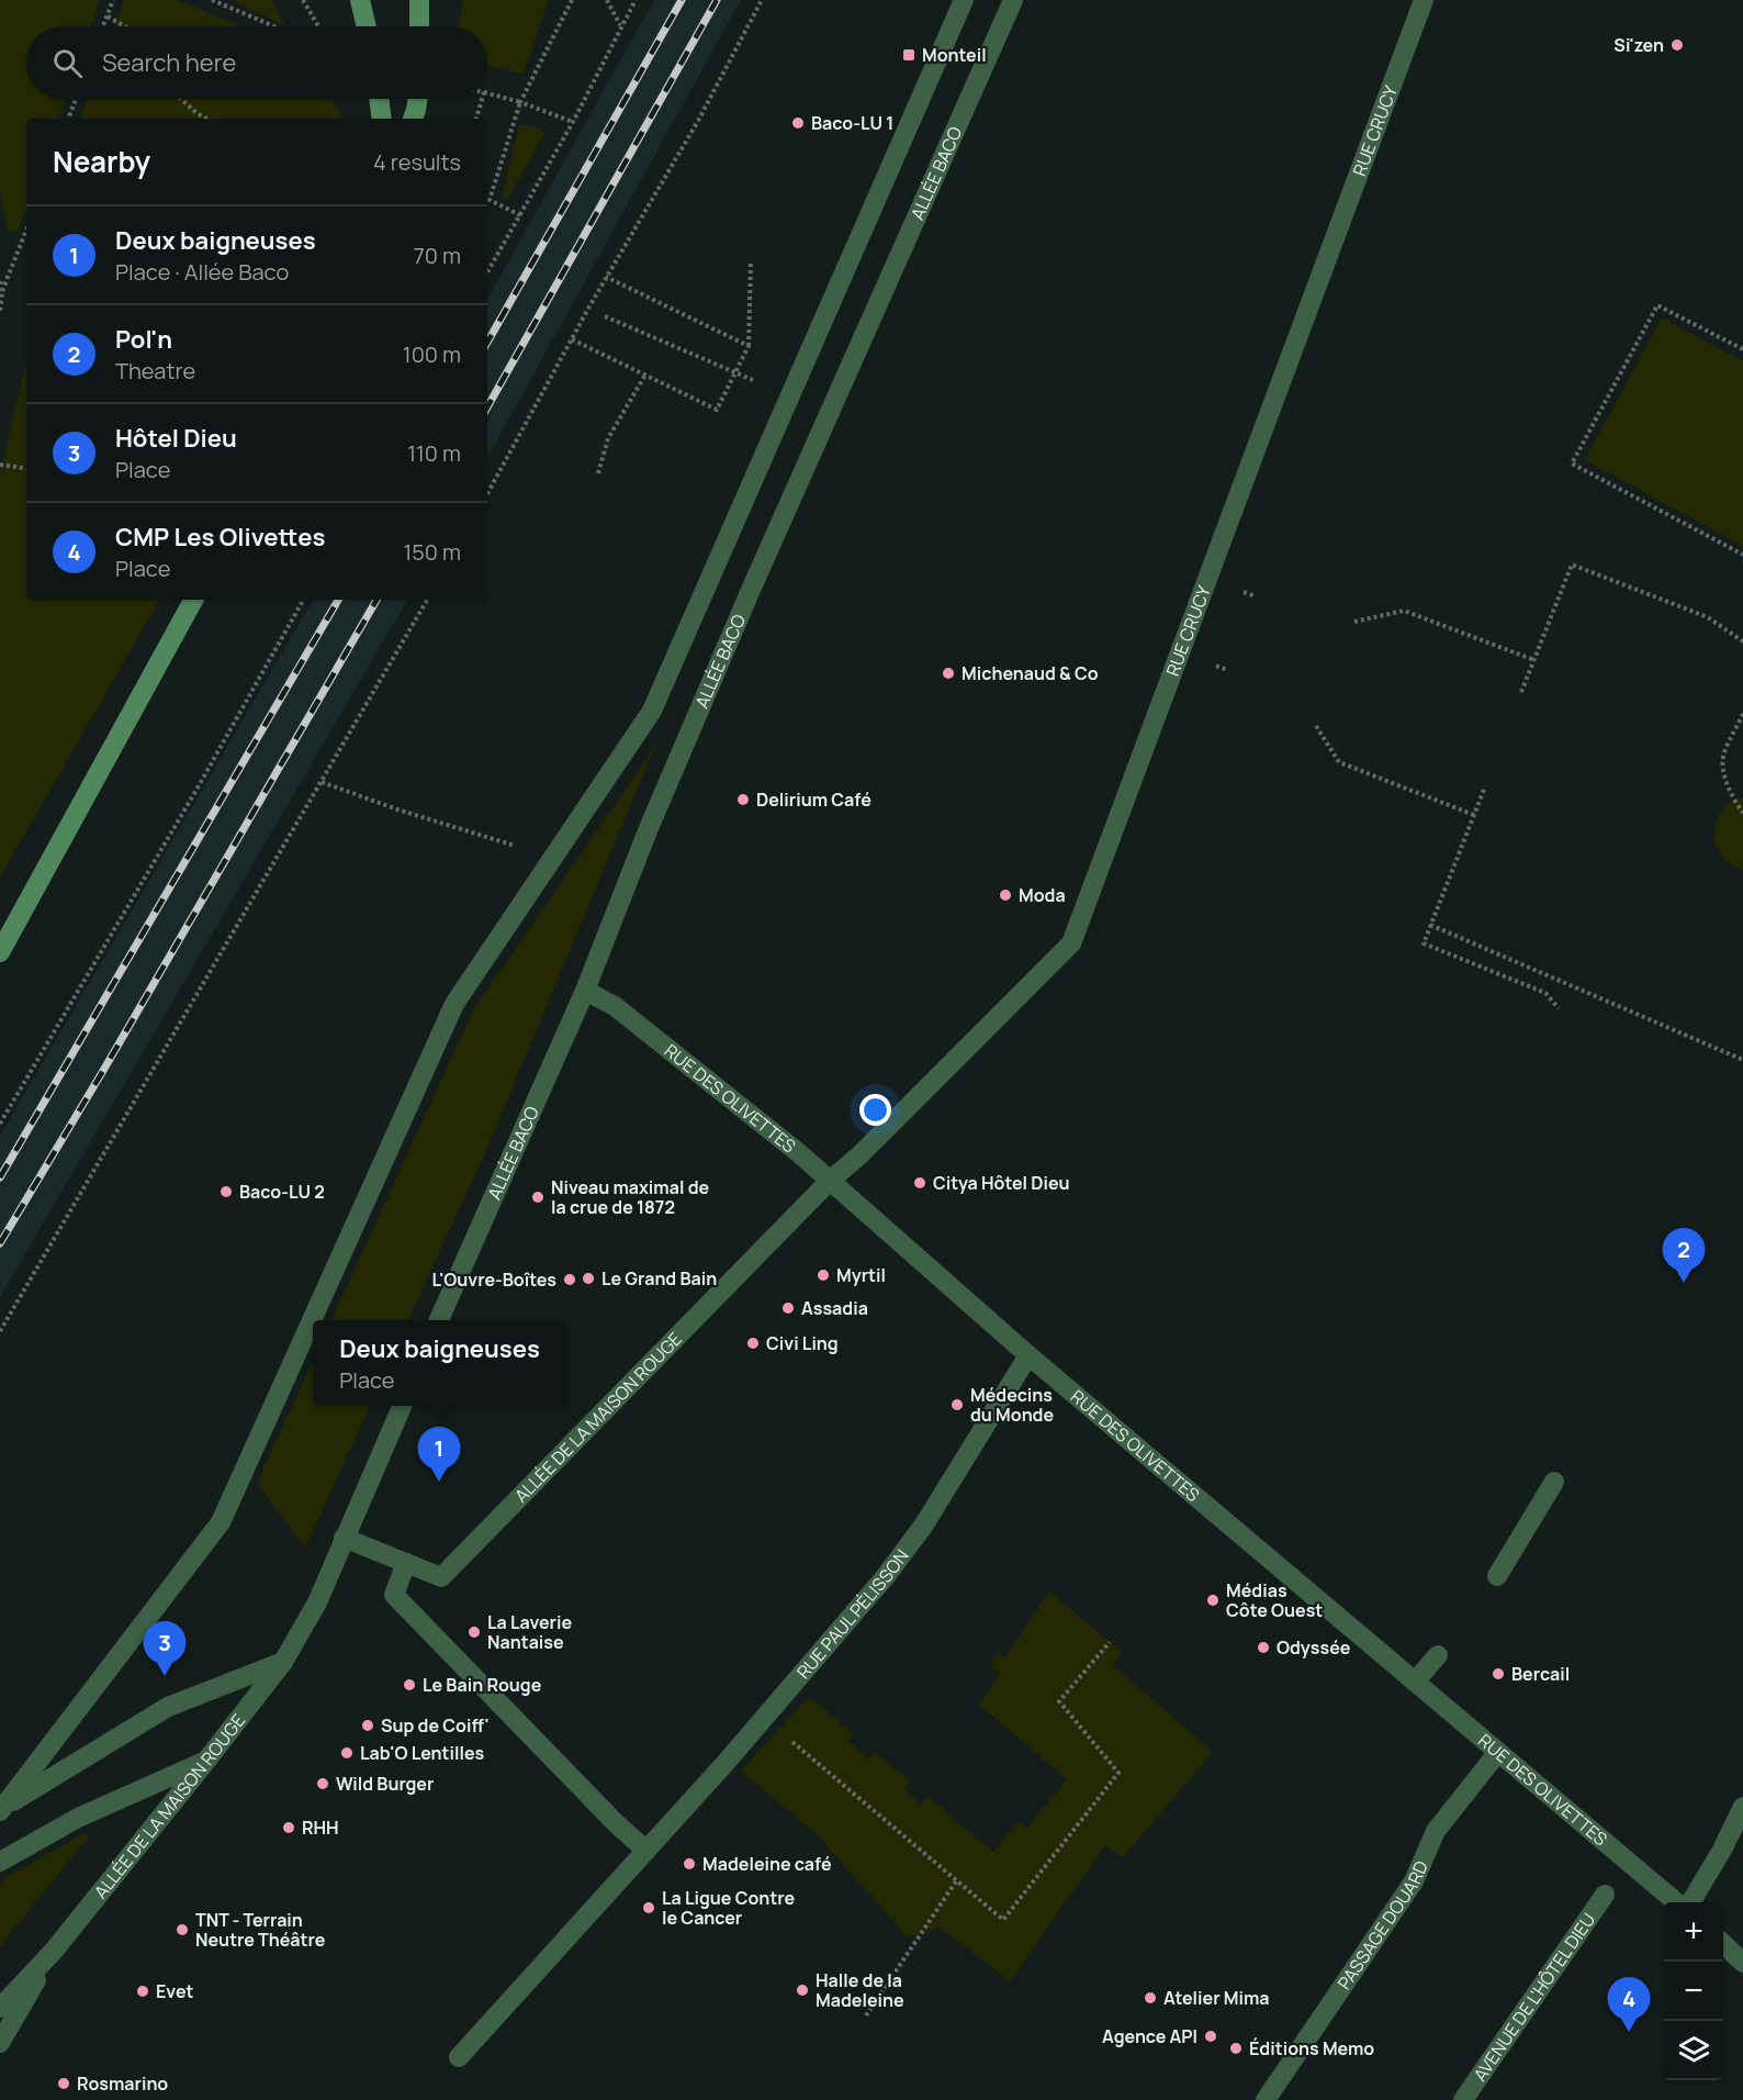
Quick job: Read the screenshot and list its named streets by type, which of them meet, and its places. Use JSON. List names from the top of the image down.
{
  "streets": {
    "street": [
      "RUE CRUCY",
      "ALLÉE BACO",
      "RUE DES OLIVETTES",
      "ALLÉE DE LA MAISON ROUGE",
      "RUE PAUL PÉLISSON",
      "PASSAGE DOUARD",
      "AVENUE DE L'HÔTEL DIEU"
    ]
  },
  "crossings": [
    ["RUE CRUCY", "RUE DES OLIVETTES"],
    ["RUE CRUCY", "ALLÉE DE LA MAISON ROUGE"],
    ["ALLÉE BACO", "RUE DES OLIVETTES"],
    ["RUE DES OLIVETTES", "ALLÉE DE LA MAISON ROUGE"],
    ["RUE DES OLIVETTES", "RUE PAUL PÉLISSON"],
    ["RUE DES OLIVETTES", "PASSAGE DOUARD"]
  ],
  "places": {
    "other": [
      "Si'zen",
      "Baco-LU 1",
      "Michenaud & Co",
      "Delirium Café",
      "Moda",
      "Citya Hôtel Dieu",
      "Baco-LU 2",
      "Niveau maximal de la crue de 1872",
      "Myrtil",
      "Le Grand Bain",
      "L'Ouvre-Boîtes",
      "Assadia",
      "Civi Ling",
      "Médecins du Monde",
      "Médias Côte Ouest",
      "La Laverie Nantaise",
      "Odyssée",
      "Bercail",
      "Le Bain Rouge",
      "Sup de Coiff'",
      "Lab'O Lentilles",
      "Wild Burger",
      "RHH",
      "Madeleine café",
      "La Ligue Contre le Cancer",
      "TNT - Terrain Neutre Théâtre",
      "Halle de la Madeleine",
      "Evet",
      "Atelier Mima",
      "Agence API",
      "Éditions Memo",
      "Rosmarino"
    ],
    "transit": ["Monteil"]
  },
  "page": {
    "search": "Search here",
    "heading": ["Nearby", "4 results"],
    "list": [
      {
        "mark": "1",
        "name": "Deux baigneuses",
        "note": "Place · Allée Baco",
        "value": "70 m"
      },
      {
        "mark": "2",
        "name": "Pol'n",
        "note": "Theatre",
        "value": "100 m"
      },
      {
        "mark": "3",
        "name": "Hôtel Dieu",
        "note": "Place",
        "value": "110 m"
      },
      {
        "mark": "4",
        "name": "CMP Les Olivettes",
        "note": "Place",
        "value": "150 m"
      }
    ],
    "pins": [
      "2",
      "1",
      "3",
      "4"
    ],
    "popup": ["Deux baigneuses", "Place"],
    "map_buttons": ["+", "−"]
  }
}
